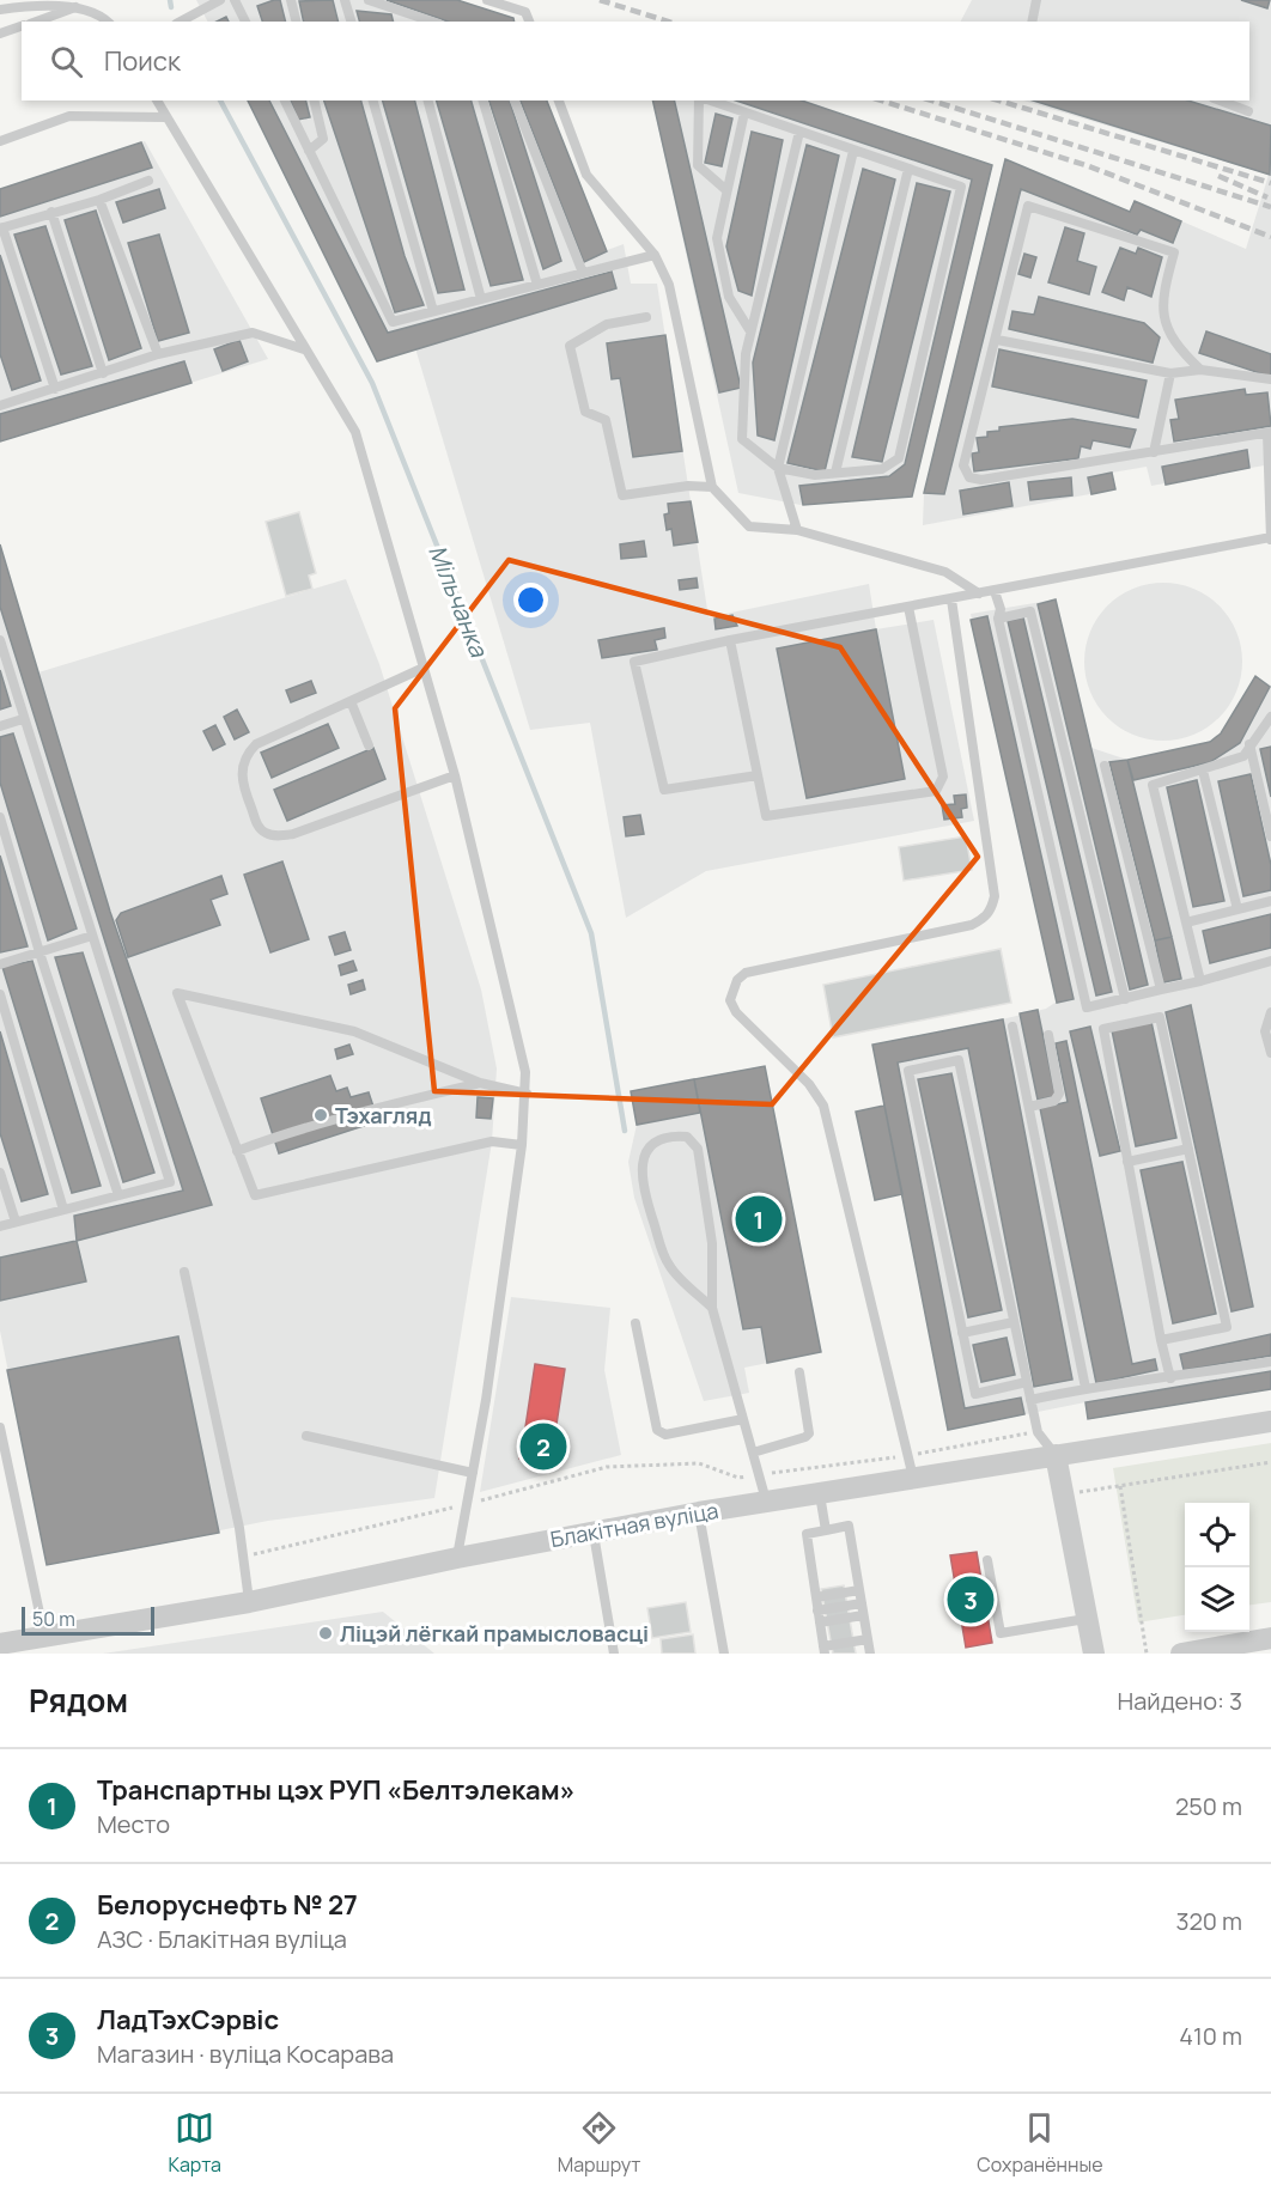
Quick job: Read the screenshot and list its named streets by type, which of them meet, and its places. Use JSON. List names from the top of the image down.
{
  "streets": {
    "street": ["Блакітная вуліца"]
  },
  "water": ["Мільчанка"],
  "places": ["Тэхагляд", "Ліцэй лёгкай прамысловасці"],
  "scale_bar": "50 m",
  "page": {
    "search": "Поиск",
    "pins": ["1", "2", "3"],
    "scale": "50 m",
    "heading": ["Рядом", "Найдено: 3"],
    "list": [
      {
        "mark": "1",
        "name": "Транспартны цэх РУП «Белтэлекам»",
        "note": "Место",
        "value": "250 m"
      },
      {
        "mark": "2",
        "name": "Белоруснефть № 27",
        "note": "АЗС · Блакітная вуліца",
        "value": "320 m"
      },
      {
        "mark": "3",
        "name": "ЛадТэхСэрвіс",
        "note": "Магазин · вуліца Косарава",
        "value": "410 m"
      }
    ],
    "nav": ["Карта", "Маршрут", "Сохранённые"]
  }
}
